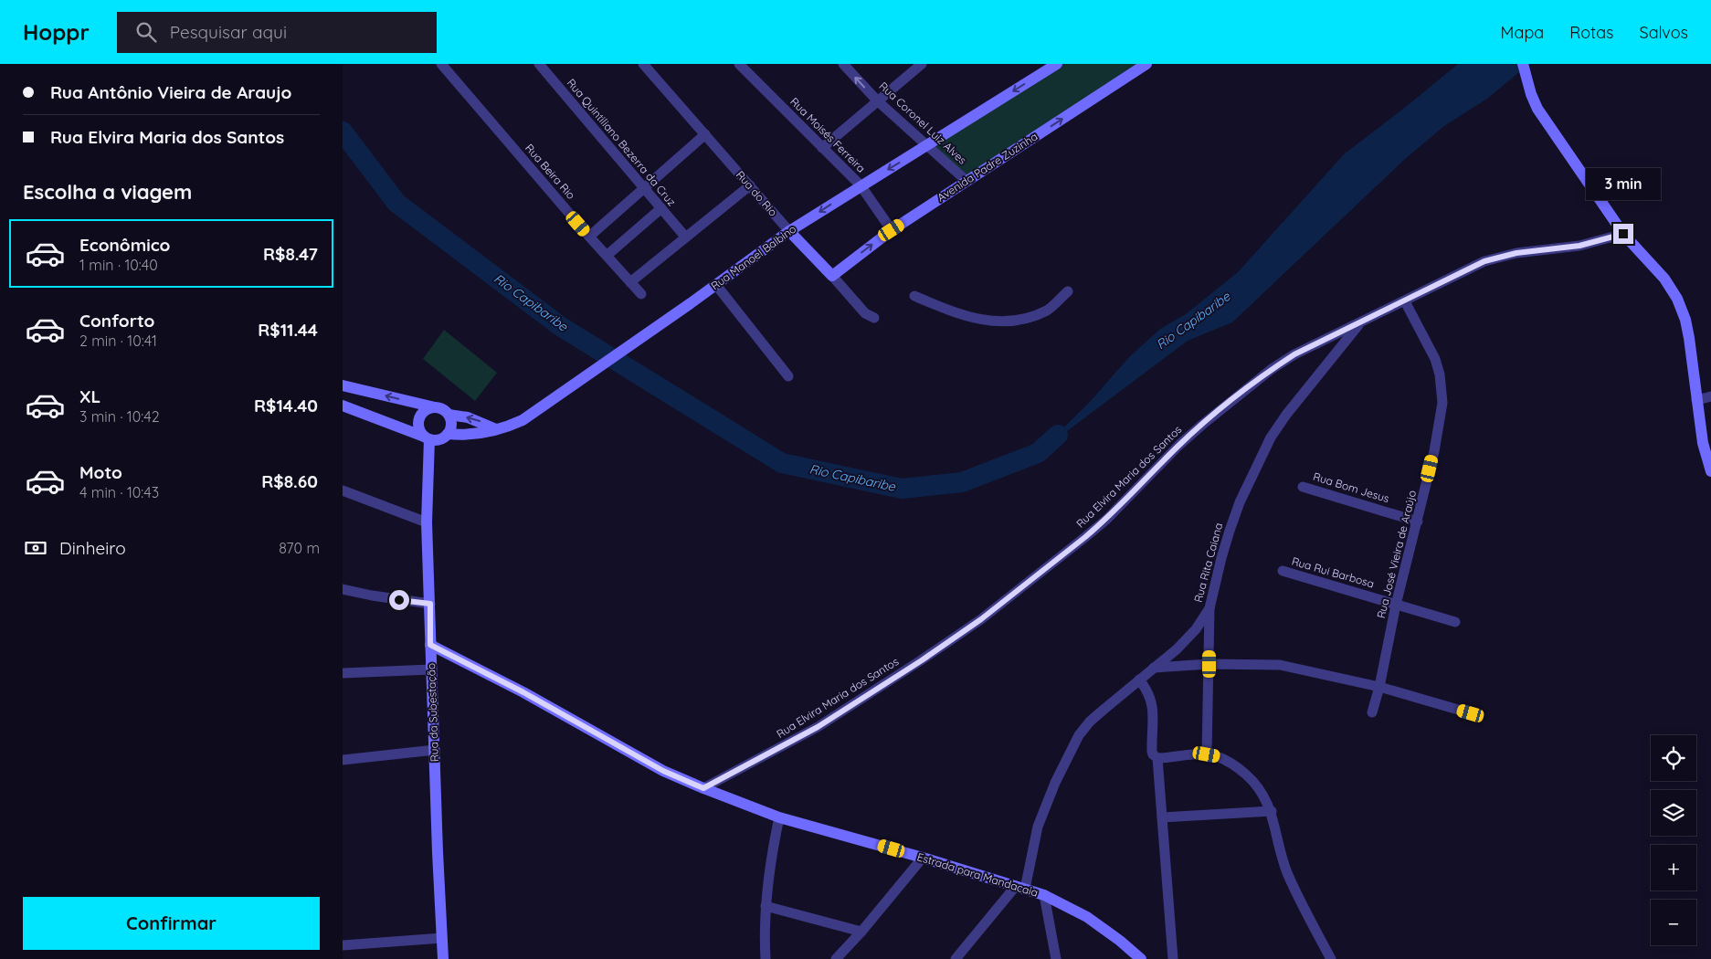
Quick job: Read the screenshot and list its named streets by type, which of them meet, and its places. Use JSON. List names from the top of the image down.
{
  "streets": {
    "street": [
      "Rua Coronel Luiz Alves",
      "Rua Moisés Ferreira",
      "Rua Quintiliano Bezerra da Cruz",
      "Avenida Padre Zuzinha",
      "Rua Beira Rio",
      "Rua do Rio",
      "Rua Manoel Balbino",
      "Rua Elvira Maria dos Santos",
      "Rua Bom Jesus",
      "Rua José Vieira de Araújo",
      "Rua Rita Caiana",
      "Rua Rui Barbosa",
      "Rua da Subestação",
      "Estrada para Mandacaia"
    ]
  },
  "crossings": [
    ["Rua Coronel Luiz Alves", "Avenida Padre Zuzinha"],
    ["Rua Coronel Luiz Alves", "Rua Manoel Balbino"],
    ["Rua Moisés Ferreira", "Avenida Padre Zuzinha"],
    ["Rua Moisés Ferreira", "Rua Manoel Balbino"],
    ["Avenida Padre Zuzinha", "Rua do Rio"],
    ["Rua do Rio", "Rua Manoel Balbino"],
    ["Rua Manoel Balbino", "Rua da Subestação"],
    ["Rua Elvira Maria dos Santos", "Rua José Vieira de Araújo"],
    ["Rua Elvira Maria dos Santos", "Rua Rita Caiana"],
    ["Rua Elvira Maria dos Santos", "Estrada para Mandacaia"],
    ["Rua Bom Jesus", "Rua José Vieira de Araújo"],
    ["Rua José Vieira de Araújo", "Rua Rui Barbosa"],
    ["Rua Rita Caiana", "Estrada para Mandacaia"],
    ["Rua da Subestação", "Estrada para Mandacaia"]
  ],
  "one_way": ["Avenida Padre Zuzinha"],
  "water": ["Rio Capibaribe"],
  "page": {
    "header": "Hoppr",
    "search": "Pesquisar aqui",
    "nav": ["Mapa", "Rotas", "Salvos"],
    "banner": ["Rua Antônio Vieira de Araujo", "Rua Elvira Maria dos Santos"],
    "heading": "Escolha a viagem",
    "bubble": "3 min",
    "list": [
      {
        "name": "Econômico",
        "note": "1 min · 10:40",
        "value": "R$8.47"
      },
      {
        "name": "Conforto",
        "note": "2 min · 10:41",
        "value": "R$11.44"
      },
      {
        "name": "XL",
        "note": "3 min · 10:42",
        "value": "R$14.40"
      },
      {
        "name": "Moto",
        "note": "4 min · 10:43",
        "value": "R$8.60"
      }
    ],
    "pay": ["Dinheiro", "870 m"],
    "map_buttons": ["+", "−"],
    "buttons": "Confirmar"
  }
}
